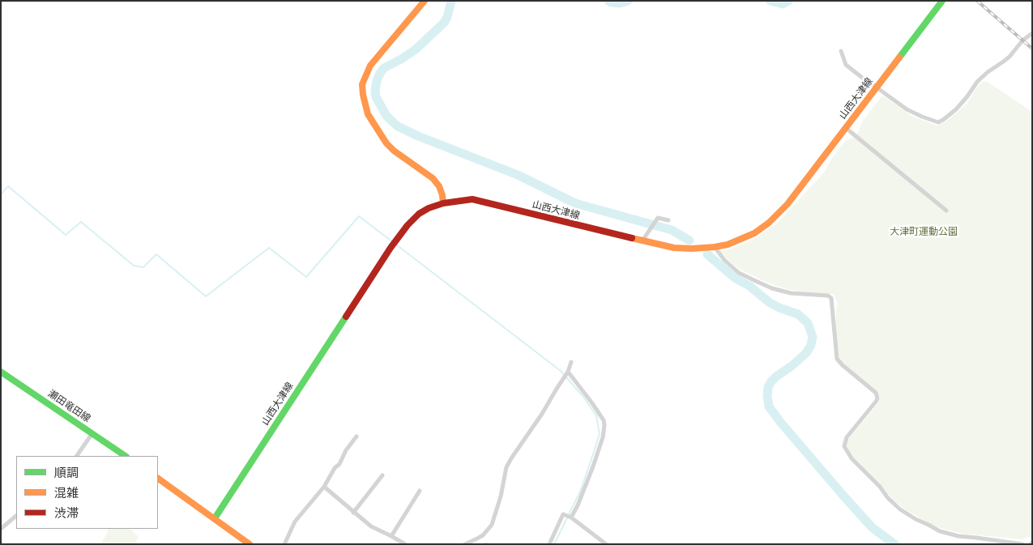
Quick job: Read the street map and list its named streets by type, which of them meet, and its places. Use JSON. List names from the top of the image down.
{
  "streets": {
    "main road": ["山西大津線", "瀬田竜田線"]
  },
  "parks": ["大津町運動公園"],
  "legend": ["順調", "混雑", "渋滞"]
}
